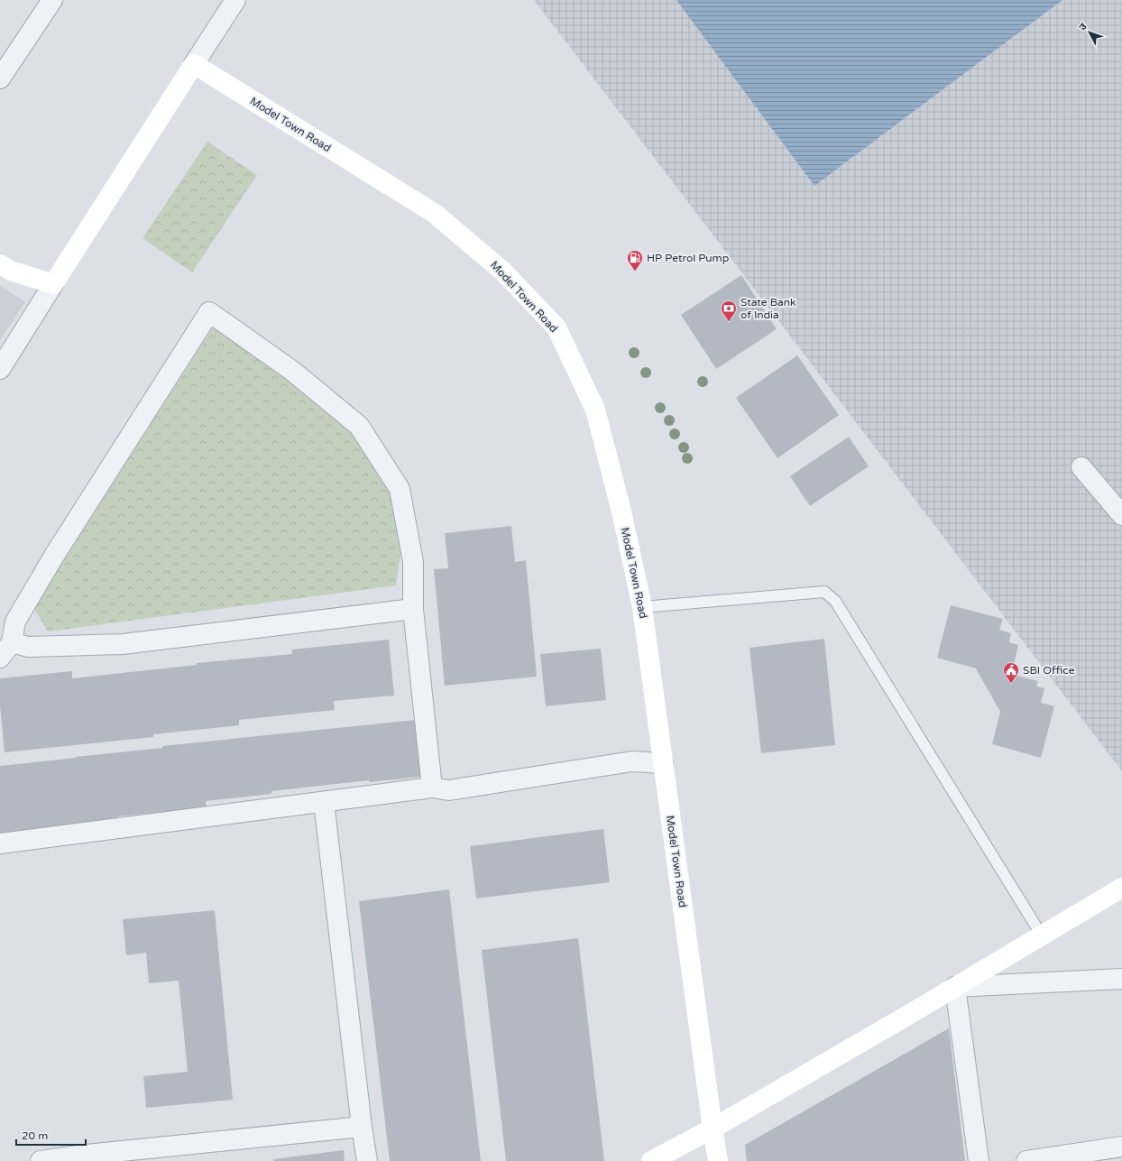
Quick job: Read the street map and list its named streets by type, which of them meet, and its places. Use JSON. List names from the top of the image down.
{
  "streets": {
    "main road": ["Model Town Road"]
  },
  "places": {
    "fuel station": ["HP Petrol Pump"],
    "bank": ["State Bank of India"],
    "public building": ["SBI Office"]
  },
  "scale_bar": "20 m",
  "north": "top left"
}
